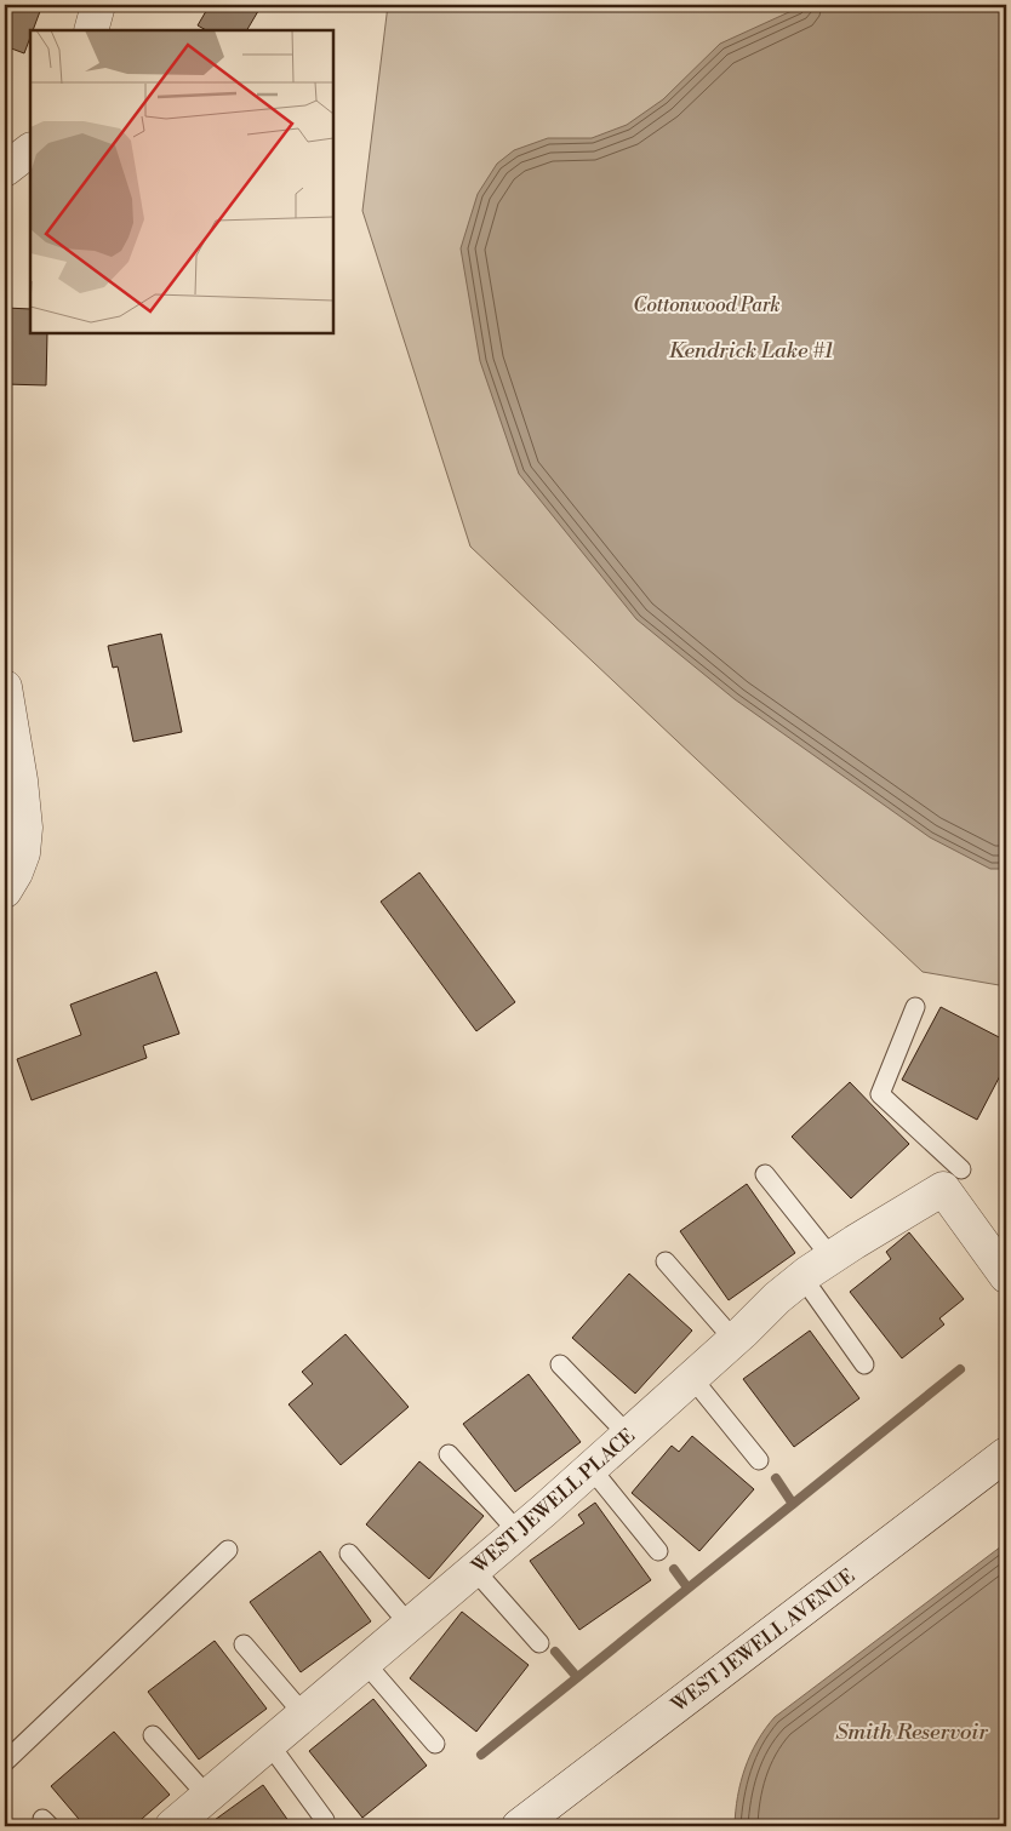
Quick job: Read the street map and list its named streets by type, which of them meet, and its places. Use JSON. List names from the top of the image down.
{
  "streets": {
    "street": ["WEST JEWELL PLACE", "WEST JEWELL AVENUE"]
  },
  "water": ["Kendrick Lake #1", "Smith Reservoir"],
  "parks": ["Cottonwood Park"]
}
